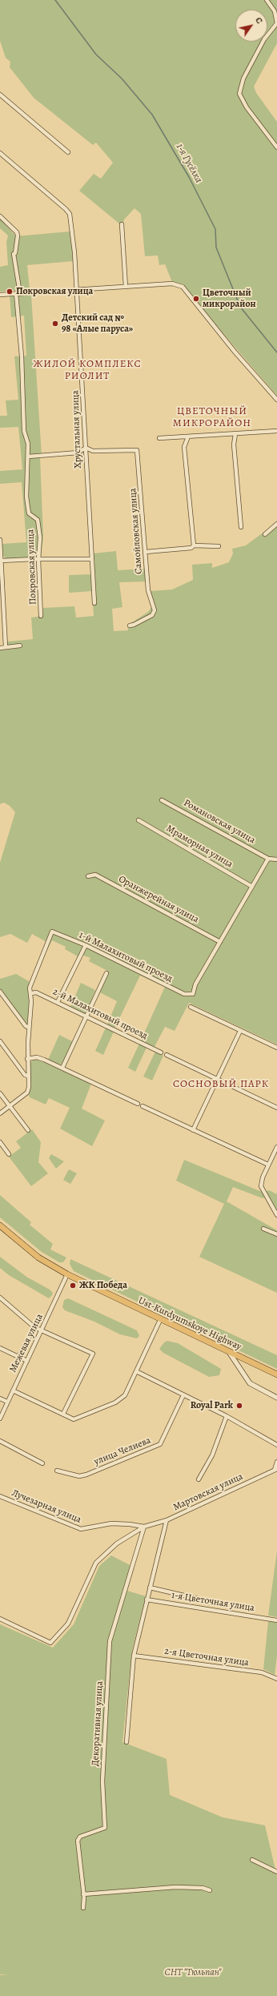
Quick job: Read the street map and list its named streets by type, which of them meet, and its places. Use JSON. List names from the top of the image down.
{
  "streets": {
    "main road": ["Ust-Kurdyumskoye Highway"],
    "street": [
      "Хрустальная улица",
      "Самойловская улица",
      "Покровская улица",
      "Романовская улица",
      "Мраморная улица",
      "Оранжерейная улица",
      "1-й Малахитовый проезд",
      "2-й Малахитовый проезд",
      "Межевая улица",
      "улица Челиева",
      "Мартовская улица",
      "Лучезарная улица",
      "1-я Цветочная улица",
      "2-я Цветочная улица",
      "Декоративная улица"
    ]
  },
  "crossings": [
    ["Хрустальная улица", "Самойловская улица"],
    ["Оранжерейная улица", "1-й Малахитовый проезд"],
    ["1-й Малахитовый проезд", "2-й Малахитовый проезд"],
    ["Ust-Kurdyumskoye Highway", "Межевая улица"],
    ["Мартовская улица", "Лучезарная улица"],
    ["Мартовская улица", "Декоративная улица"],
    ["Лучезарная улица", "Декоративная улица"]
  ],
  "districts": ["ЖИЛОЙ КОМПЛЕКС РИОЛИТ", "ЦВЕТОЧНЫЙ МИКРОРАЙОН", "СОСНОВЫЙ ПАРК"],
  "water": ["1-я Гусёлка"],
  "parks": ["СНТ \"Тюльпан\""],
  "places": [
    "Покровская улица",
    "Цветочный микрорайон",
    "Детский сад № 98 «Алые паруса»",
    "ЖК Победа",
    "Royal Park"
  ],
  "north": "top right"
}
